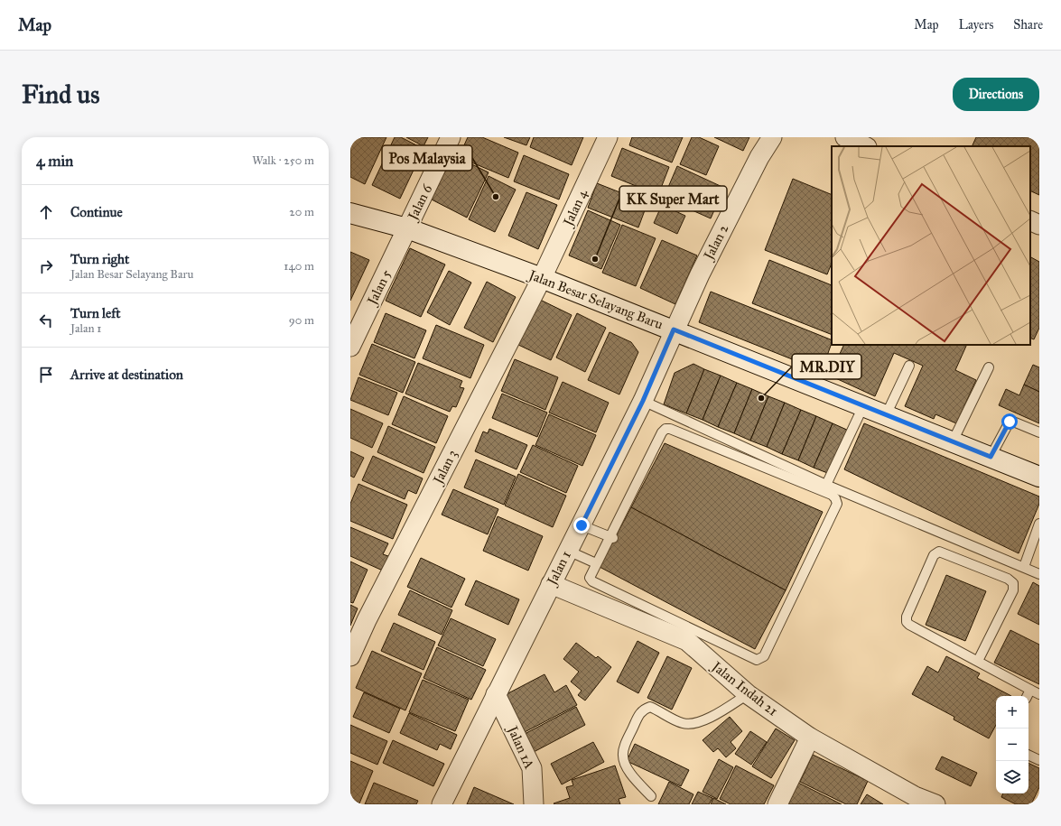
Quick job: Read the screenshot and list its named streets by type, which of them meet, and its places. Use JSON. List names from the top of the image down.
{
  "streets": {
    "street": [
      "Jalan 6",
      "Jalan 4",
      "Jalan 2",
      "Jalan 5",
      "Jalan Besar Selayang Baru",
      "Jalan 3",
      "Jalan 1",
      "Jalan Indah 21",
      "Jalan 1A"
    ]
  },
  "crossings": [
    ["Jalan 6", "Jalan 5"],
    ["Jalan 6", "Jalan Besar Selayang Baru"],
    ["Jalan 4", "Jalan Besar Selayang Baru"],
    ["Jalan 4", "Jalan 3"],
    ["Jalan 2", "Jalan Besar Selayang Baru"],
    ["Jalan 2", "Jalan 1"],
    ["Jalan 5", "Jalan Besar Selayang Baru"],
    ["Jalan Besar Selayang Baru", "Jalan 3"],
    ["Jalan Besar Selayang Baru", "Jalan 1"],
    ["Jalan 1", "Jalan Indah 21"],
    ["Jalan 1", "Jalan 1A"]
  ],
  "places": ["Pos Malaysia", "KK Super Mart", "MR.DIY"],
  "page": {
    "header": "Map",
    "nav": ["Map", "Layers", "Share"],
    "buttons": "Directions",
    "title": "Find us",
    "heading": ["4 min", "Walk · 250 m"],
    "list": [
      ["Continue", "20 m"],
      ["Turn right", "Jalan Besar Selayang Baru", "140 m"],
      ["Turn left", "Jalan 1", "90 m"],
      "Arrive at destination"
    ],
    "map_buttons": ["+", "−"]
  }
}
